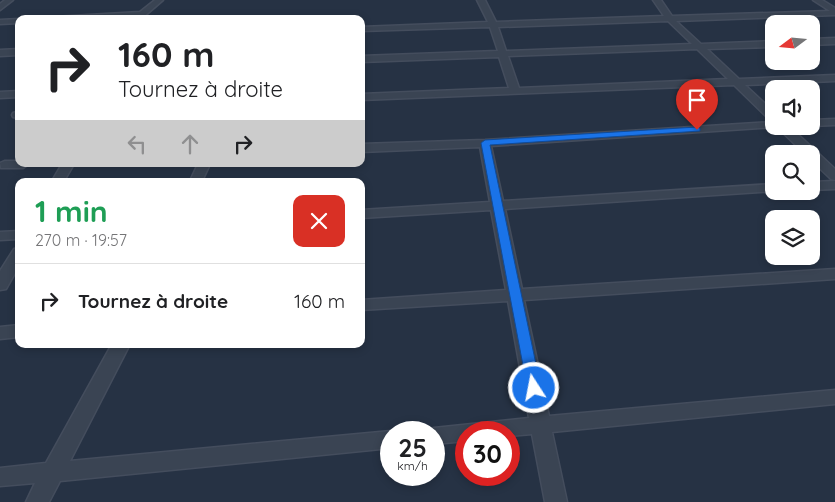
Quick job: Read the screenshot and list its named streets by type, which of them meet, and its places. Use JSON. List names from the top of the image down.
{
  "north": "left",
  "page": {
    "turn": ["160 m", "Tournez à droite"],
    "heading": ["1 min", "270 m · 19:57"],
    "list": [
      {
        "name": "Tournez à droite",
        "value": "160 m"
      }
    ],
    "speed": "25 km/h",
    "limit": "30"
  }
}
